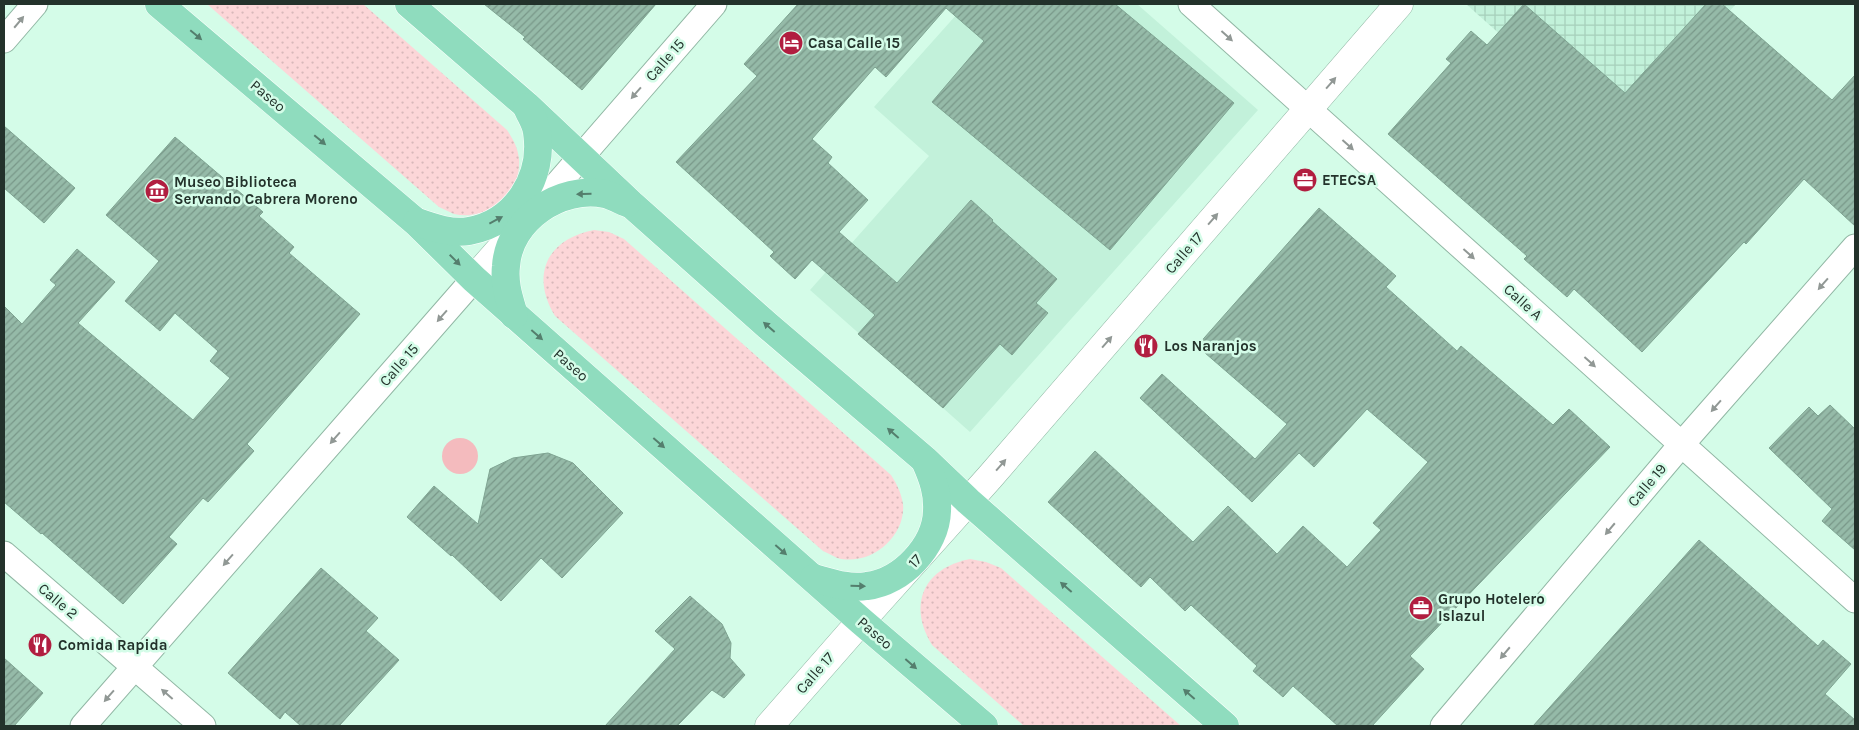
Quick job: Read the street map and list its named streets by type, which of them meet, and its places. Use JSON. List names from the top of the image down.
{
  "streets": {
    "main road": ["Paseo"],
    "street": [
      "Calle 15",
      "Calle 17",
      "Calle A",
      "Calle 19",
      "17",
      "Calle 2"
    ]
  },
  "crossings": [
    ["Calle 15", "Paseo"],
    ["Calle 15", "Calle 2"],
    ["Paseo", "Calle 17"],
    ["Paseo", "17"],
    ["Calle 17", "Calle A"],
    ["Calle 17", "17"],
    ["Calle A", "Calle 19"]
  ],
  "one_way": [
    "Calle 15",
    "Calle 17",
    "Calle A",
    "Calle 19"
  ],
  "places": {
    "hotel": ["Casa Calle 15"],
    "office": ["ETECSA", "Grupo Hotelero Islazul"],
    "museum": ["Museo Biblioteca Servando Cabrera Moreno"],
    "restaurant": ["Los Naranjos", "Comida Rapida"]
  }
}
